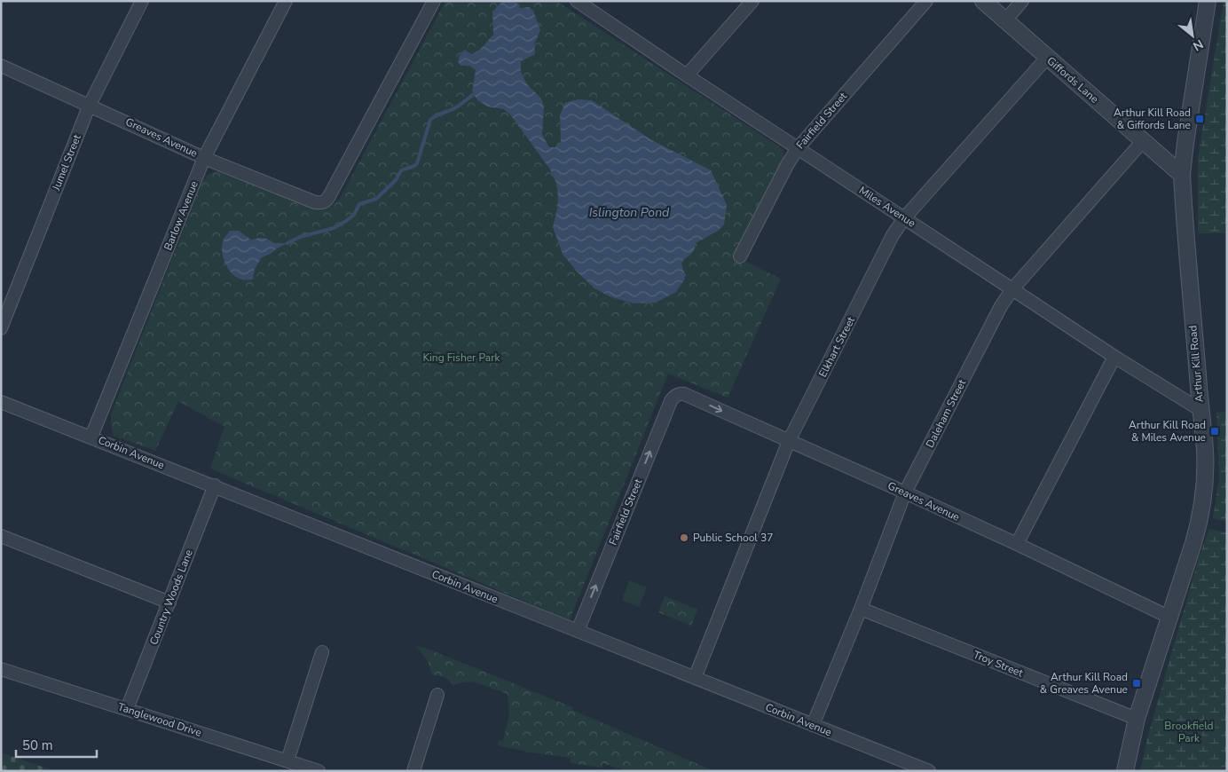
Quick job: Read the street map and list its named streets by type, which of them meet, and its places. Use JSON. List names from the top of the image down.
{
  "streets": {
    "street": [
      "Giffords Lane",
      "Fairfield Street",
      "Greaves Avenue",
      "Jumel Street",
      "Miles Avenue",
      "Barlow Avenue",
      "Elkhart Street",
      "Arthur Kill Road",
      "Daleham Street",
      "Corbin Avenue",
      "Country Woods Lane",
      "Troy Street",
      "Tanglewood Drive"
    ]
  },
  "crossings": [
    ["Giffords Lane", "Elkhart Street"],
    ["Giffords Lane", "Arthur Kill Road"],
    ["Giffords Lane", "Daleham Street"],
    ["Fairfield Street", "Greaves Avenue"],
    ["Fairfield Street", "Miles Avenue"],
    ["Fairfield Street", "Corbin Avenue"],
    ["Greaves Avenue", "Jumel Street"],
    ["Greaves Avenue", "Barlow Avenue"],
    ["Greaves Avenue", "Elkhart Street"],
    ["Greaves Avenue", "Arthur Kill Road"],
    ["Greaves Avenue", "Daleham Street"],
    ["Miles Avenue", "Elkhart Street"],
    ["Miles Avenue", "Arthur Kill Road"],
    ["Miles Avenue", "Daleham Street"],
    ["Barlow Avenue", "Corbin Avenue"],
    ["Elkhart Street", "Corbin Avenue"],
    ["Arthur Kill Road", "Troy Street"],
    ["Daleham Street", "Corbin Avenue"],
    ["Daleham Street", "Troy Street"],
    ["Corbin Avenue", "Country Woods Lane"],
    ["Country Woods Lane", "Tanglewood Drive"]
  ],
  "one_way": ["Fairfield Street"],
  "water": ["Islington Pond"],
  "parks": ["King Fisher Park", "Brookfield Park"],
  "places": {
    "transit": ["Arthur Kill Road & Giffords Lane", "Arthur Kill Road & Miles Avenue", "Arthur Kill Road & Greaves Avenue"],
    "other": ["Public School 37"]
  },
  "scale_bar": "50 m",
  "north": "bottom right"
}
